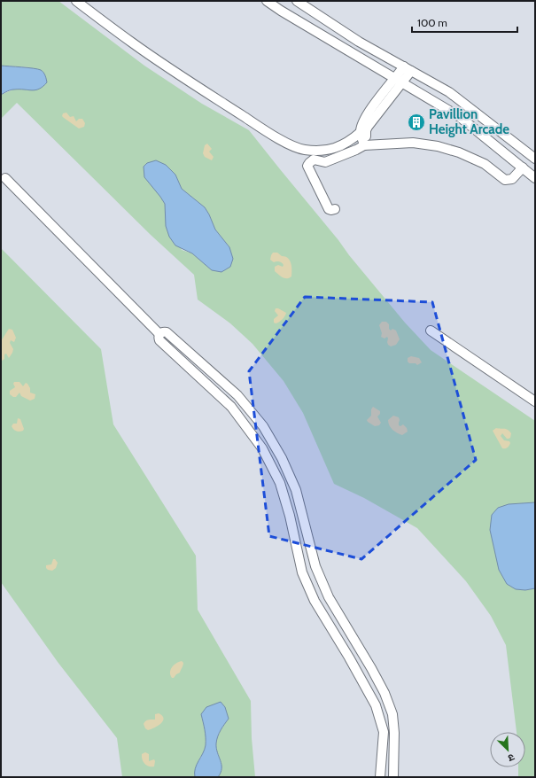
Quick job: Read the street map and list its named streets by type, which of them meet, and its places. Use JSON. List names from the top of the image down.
{
  "places": {
    "building": ["Pavillion Height Arcade"]
  },
  "scale_bar": "100 m",
  "north": "bottom right"
}
